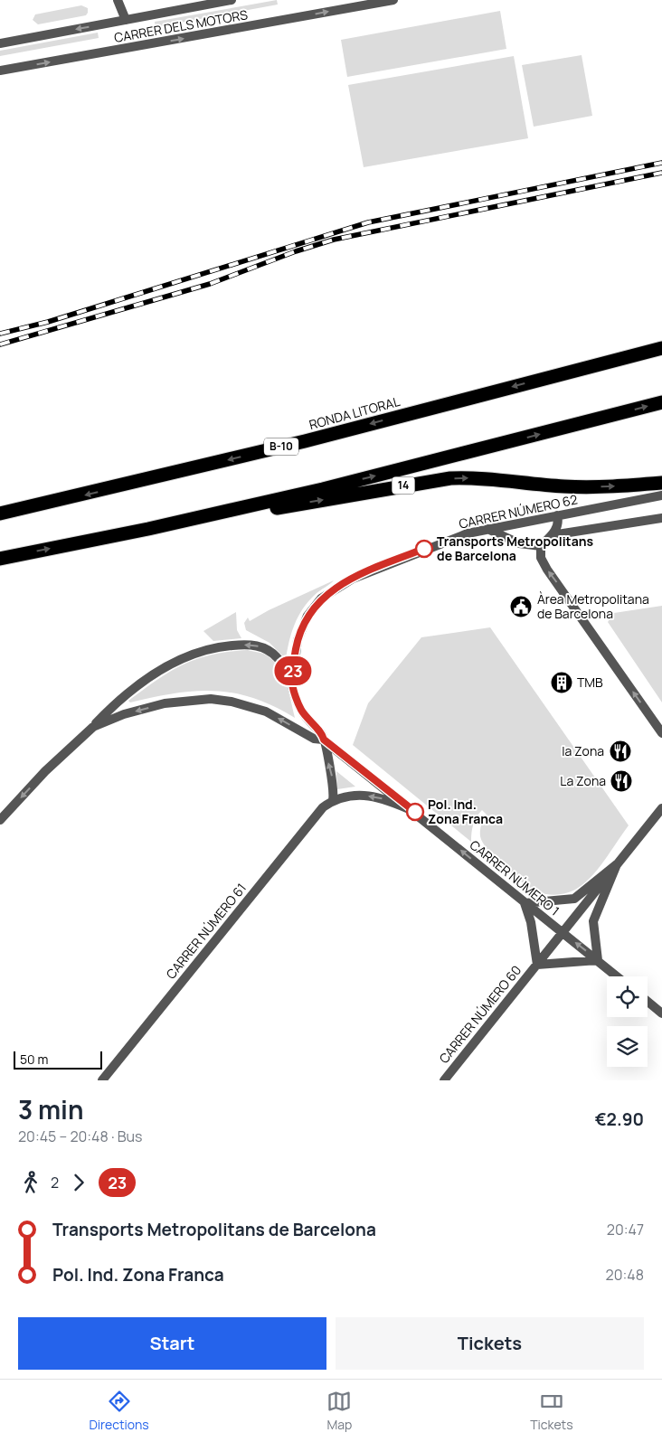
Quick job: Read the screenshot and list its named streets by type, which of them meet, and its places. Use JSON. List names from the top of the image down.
{
  "streets": {
    "highway": ["RONDA LITORAL", "B-10", "14"],
    "street": [
      "CARRER DELS MOTORS",
      "CARRER NÚMERO 62",
      "CARRER NÚMERO 1",
      "CARRER NÚMERO 61",
      "CARRER NÚMERO 60"
    ]
  },
  "crossings": [
    ["CARRER NÚMERO 62", "CARRER NÚMERO 1"],
    ["CARRER NÚMERO 1", "CARRER NÚMERO 60"]
  ],
  "one_way": ["CARRER NÚMERO 62", "CARRER NÚMERO 1"],
  "places": {
    "other": ["Transports Metropolitans de Barcelona", "Pol. Ind. Zona Franca"],
    "public building": ["Àrea Metropolitana de Barcelona"],
    "building": ["TMB"],
    "restaurant": ["la Zona", "La Zona"]
  },
  "lines": ["bus line 23"],
  "scale_bar": "50 m",
  "page": {
    "on_map": "23",
    "scale": "50 m",
    "heading": ["3 min", "20:45 – 20:48 · Bus", "€2.90"],
    "legs": ["2", "23"],
    "list": [
      {
        "name": "Transports Metropolitans de Barcelona",
        "value": "20:47"
      },
      {
        "name": "Pol. Ind. Zona Franca",
        "value": "20:48"
      }
    ],
    "buttons": ["Start", "Tickets"],
    "tabs": ["Directions", "Map", "Tickets"]
  }
}
